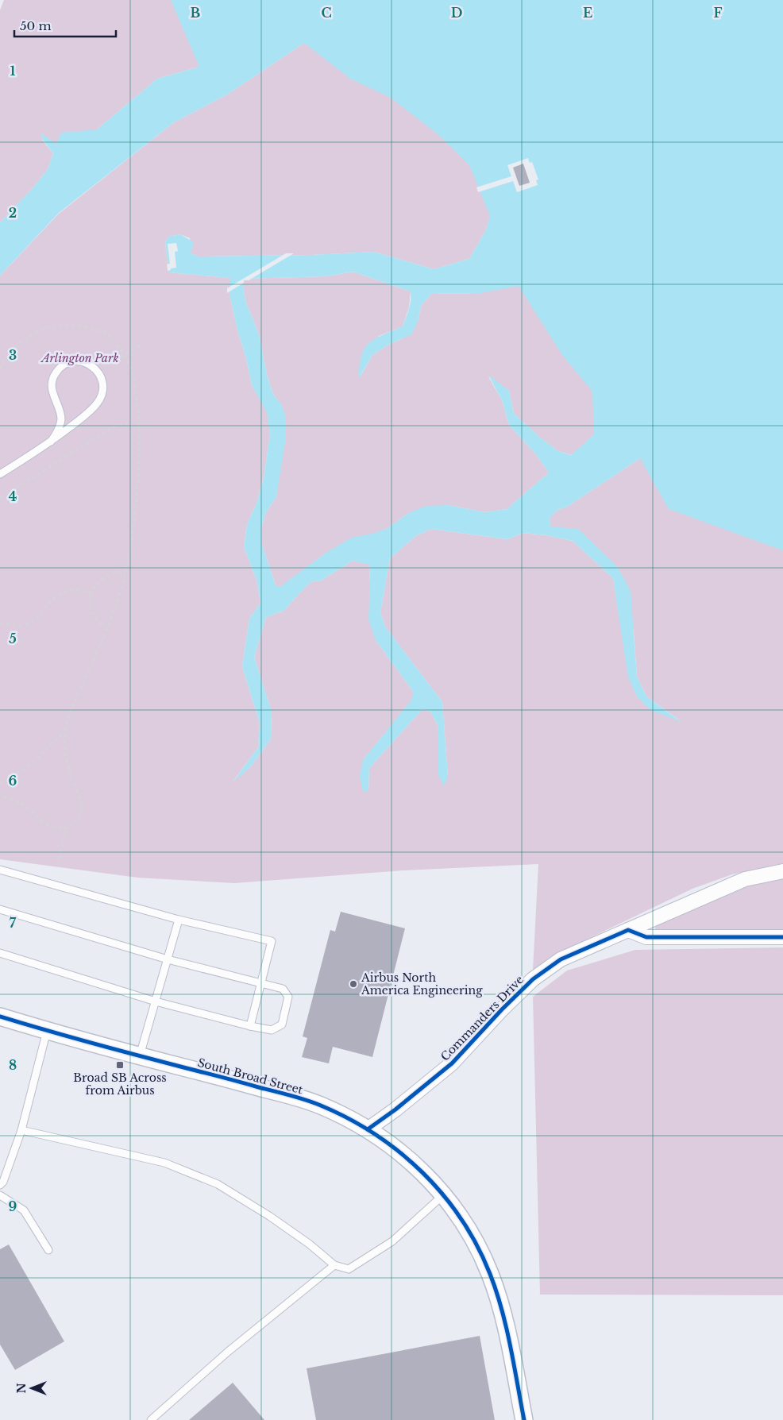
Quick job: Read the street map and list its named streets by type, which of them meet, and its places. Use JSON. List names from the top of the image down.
{
  "streets": {
    "street": ["Commanders Drive", "South Broad Street"]
  },
  "crossings": [
    ["Commanders Drive", "South Broad Street"]
  ],
  "parks": ["Arlington Park"],
  "places": {
    "other": ["Airbus North America Engineering"],
    "transit": ["Broad SB Across from Airbus"]
  },
  "scale_bar": "50 m",
  "north": "left",
  "grid": {
    "columns": [
      "B",
      "C",
      "D",
      "E",
      "F"
    ],
    "rows": [
      "1",
      "2",
      "3",
      "4",
      "5",
      "6",
      "7",
      "8",
      "9"
    ]
  }
}
